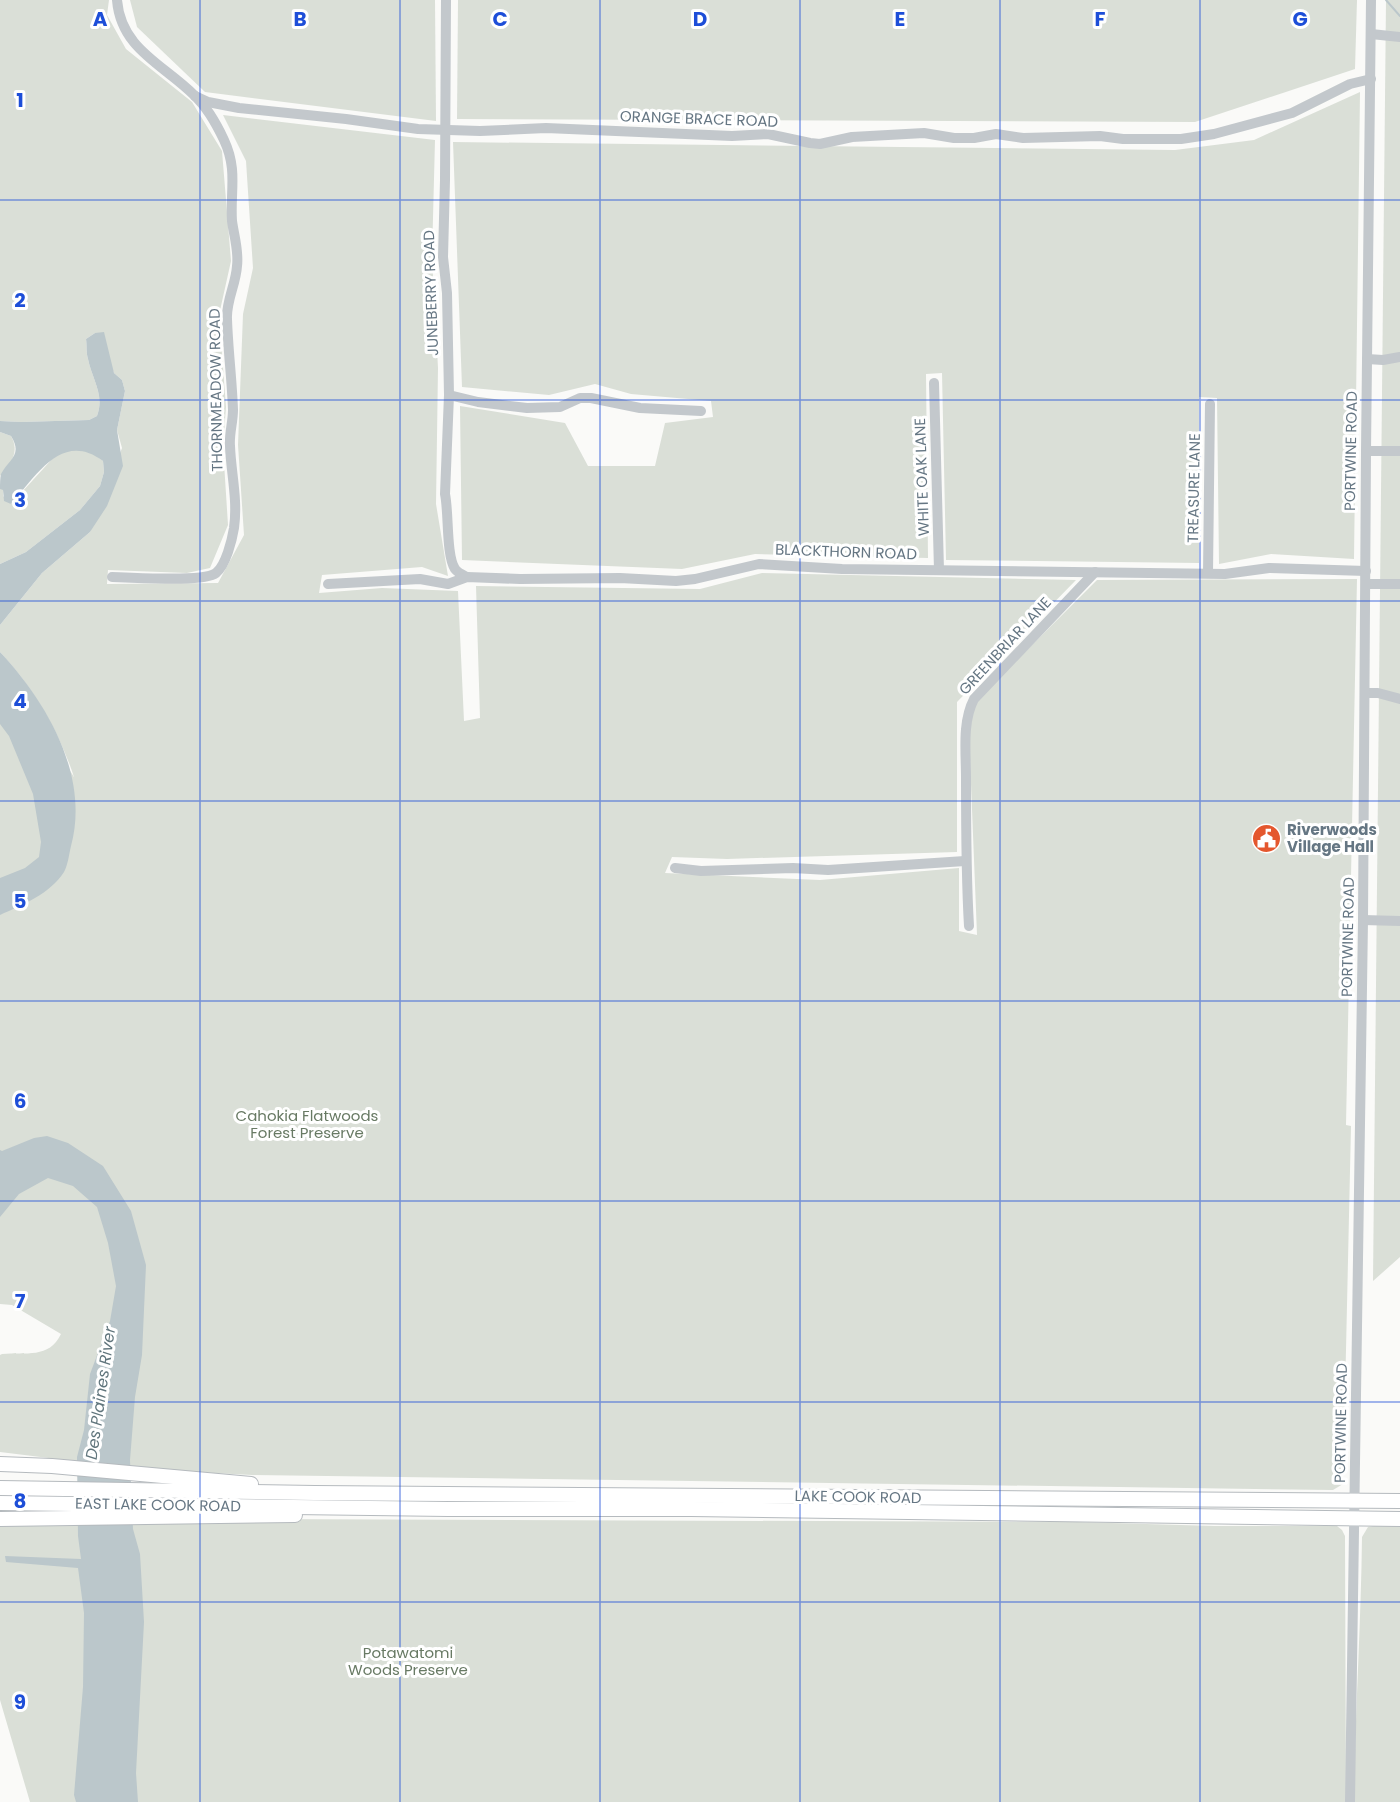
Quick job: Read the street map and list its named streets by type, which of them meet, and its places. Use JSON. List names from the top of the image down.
{
  "streets": {
    "main road": ["LAKE COOK ROAD", "EAST LAKE COOK ROAD"],
    "street": [
      "ORANGE BRACE ROAD",
      "JUNEBERRY ROAD",
      "THORNMEADOW ROAD",
      "PORTWINE ROAD",
      "WHITE OAK LANE",
      "TREASURE LANE",
      "BLACKTHORN ROAD",
      "GREENBRIAR LANE"
    ]
  },
  "crossings": [
    ["ORANGE BRACE ROAD", "JUNEBERRY ROAD"],
    ["ORANGE BRACE ROAD", "THORNMEADOW ROAD"],
    ["ORANGE BRACE ROAD", "PORTWINE ROAD"],
    ["JUNEBERRY ROAD", "BLACKTHORN ROAD"],
    ["PORTWINE ROAD", "BLACKTHORN ROAD"],
    ["PORTWINE ROAD", "LAKE COOK ROAD"],
    ["WHITE OAK LANE", "BLACKTHORN ROAD"],
    ["TREASURE LANE", "BLACKTHORN ROAD"],
    ["BLACKTHORN ROAD", "GREENBRIAR LANE"],
    ["LAKE COOK ROAD", "EAST LAKE COOK ROAD"]
  ],
  "water": ["Des Plaines River"],
  "parks": ["Cahokia Flatwoods Forest Preserve", "Potawatomi Woods Preserve"],
  "places": {
    "public building": ["Riverwoods Village Hall"]
  },
  "grid": {
    "columns": [
      "A",
      "B",
      "C",
      "D",
      "E",
      "F",
      "G"
    ],
    "rows": [
      "1",
      "2",
      "3",
      "4",
      "5",
      "6",
      "7",
      "8",
      "9"
    ]
  }
}
